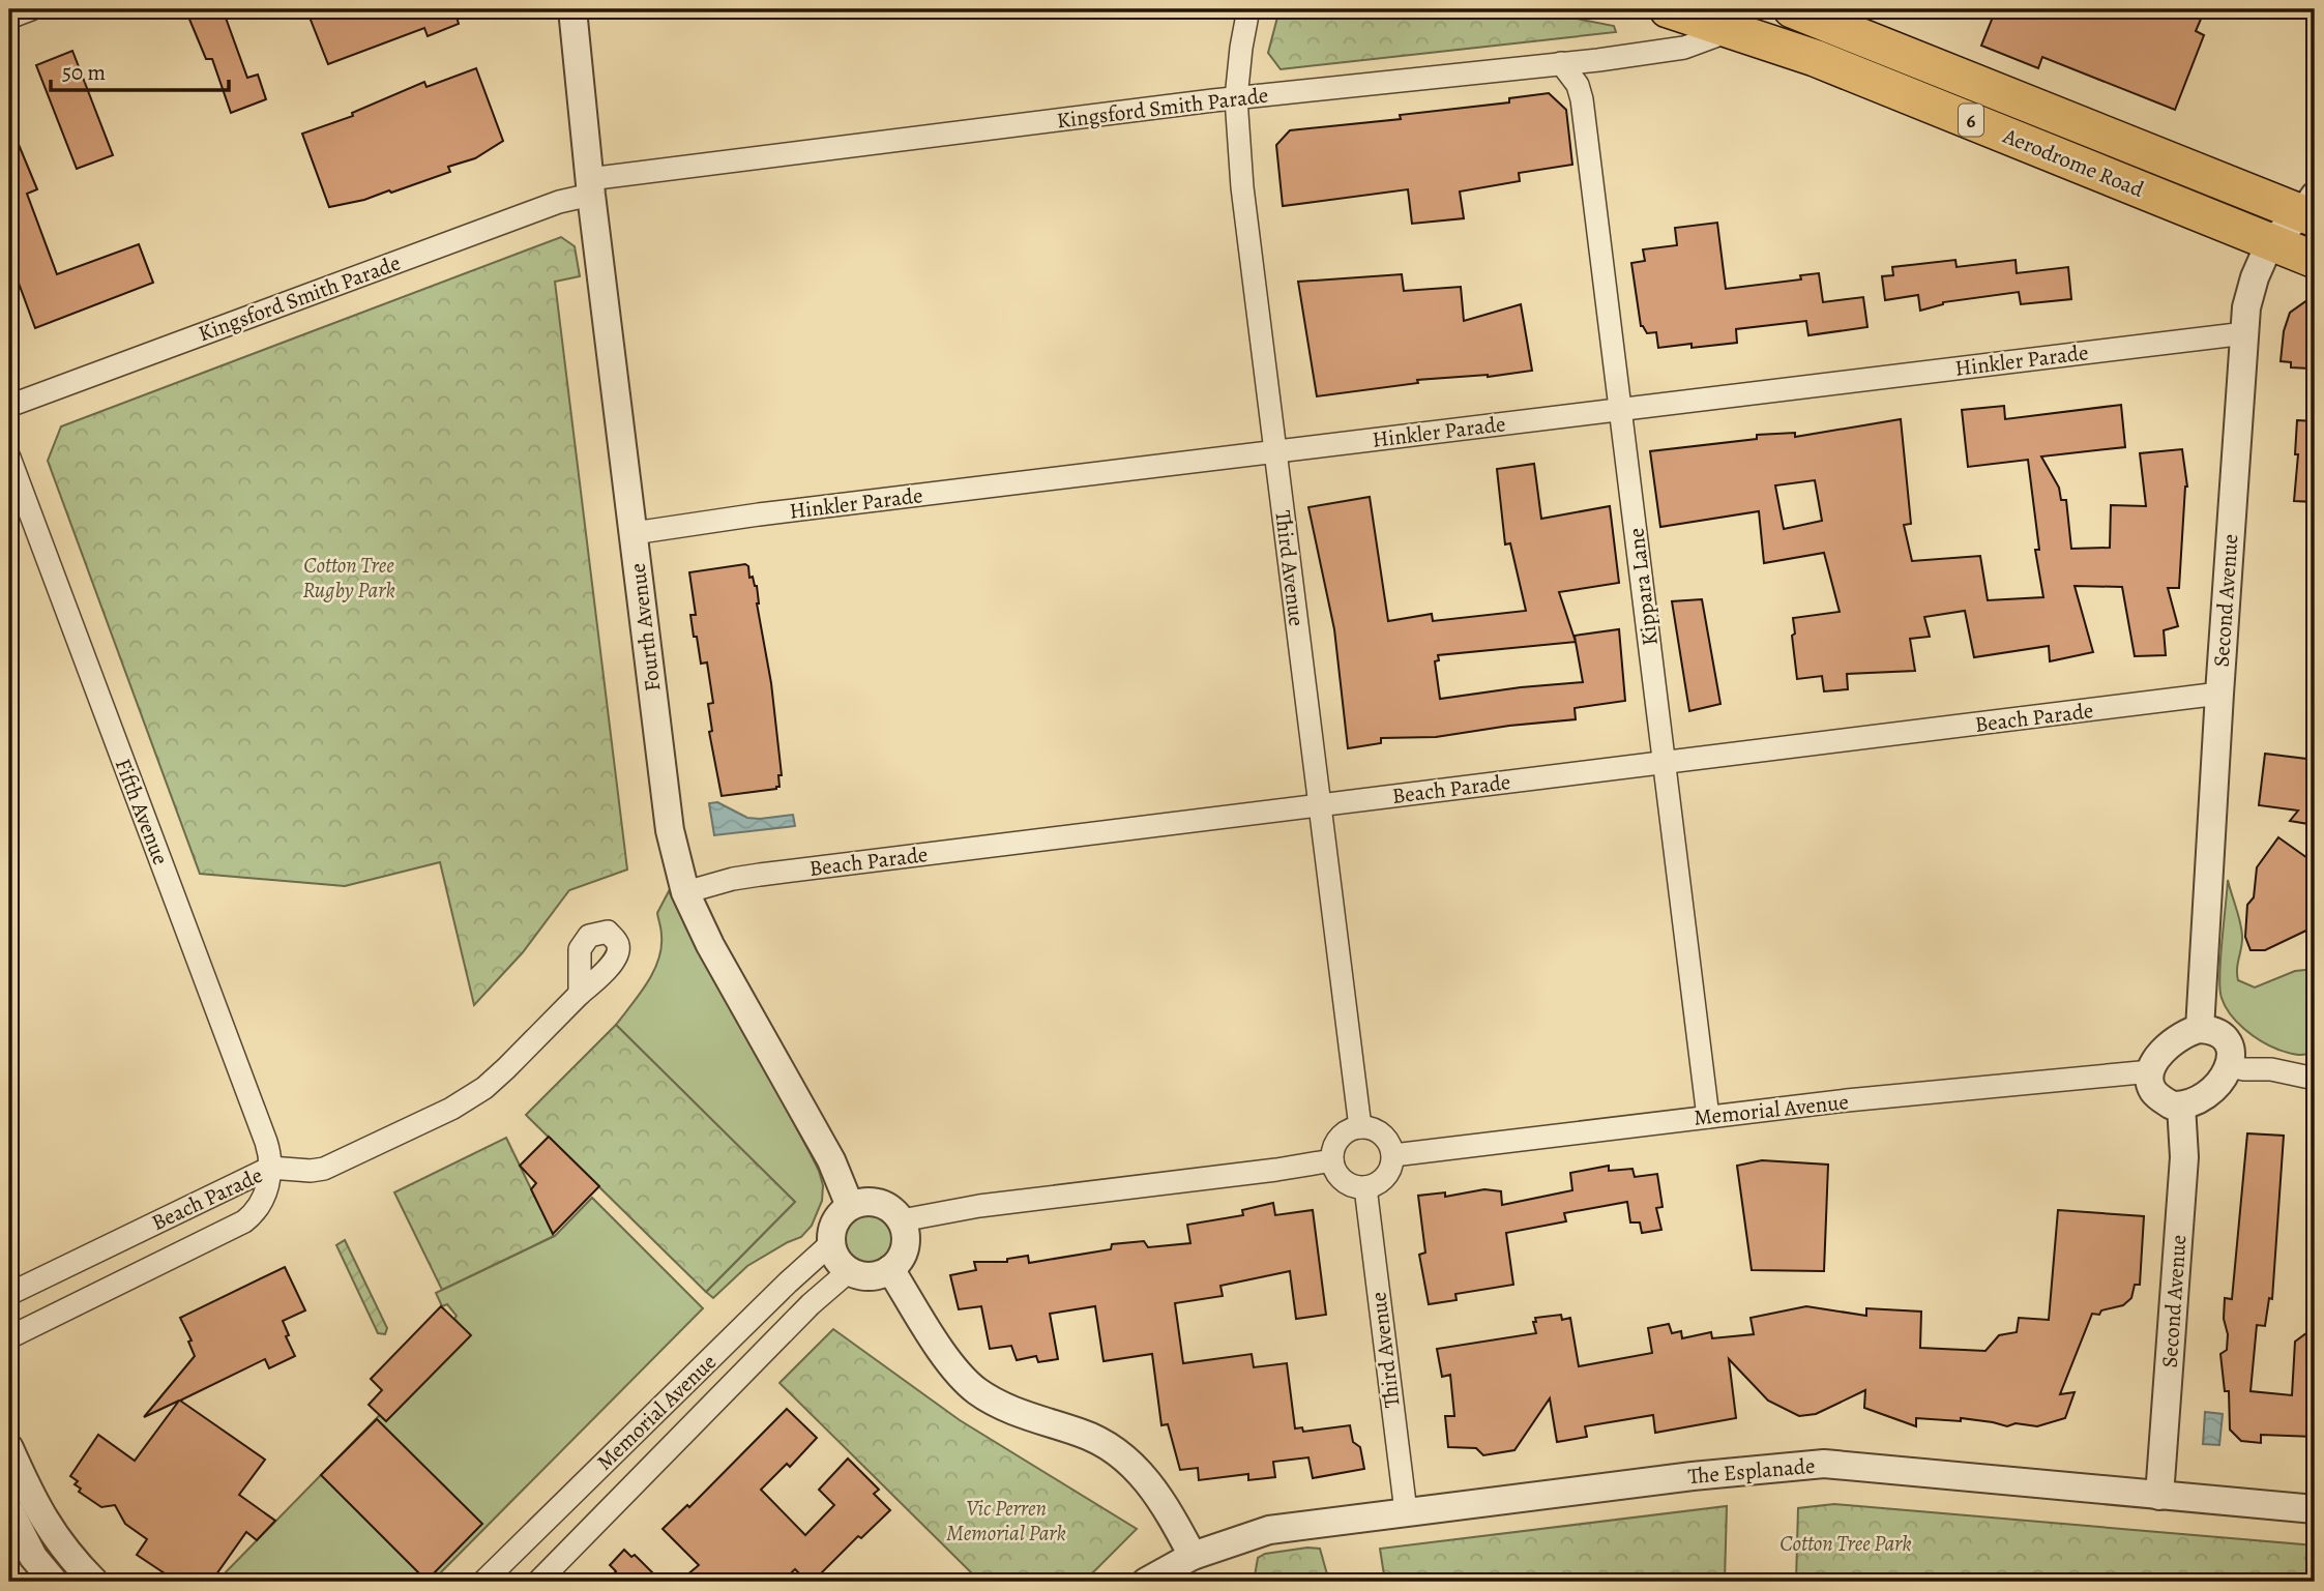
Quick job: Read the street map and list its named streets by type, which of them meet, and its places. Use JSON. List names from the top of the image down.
{
  "streets": {
    "main road": ["6", "Aerodrome Road"],
    "street": [
      "Kingsford Smith Parade",
      "Hinkler Parade",
      "Third Avenue",
      "Kippara Lane",
      "Second Avenue",
      "Fourth Avenue",
      "Beach Parade",
      "Fifth Avenue",
      "Memorial Avenue",
      "The Esplanade"
    ]
  },
  "crossings": [
    ["Kingsford Smith Parade", "Aerodrome Road"],
    ["Kingsford Smith Parade", "Third Avenue"],
    ["Kingsford Smith Parade", "Kippara Lane"],
    ["Kingsford Smith Parade", "Fourth Avenue"],
    ["Aerodrome Road", "Second Avenue"],
    ["Hinkler Parade", "Third Avenue"],
    ["Hinkler Parade", "Kippara Lane"],
    ["Hinkler Parade", "Second Avenue"],
    ["Hinkler Parade", "Fourth Avenue"],
    ["Third Avenue", "Beach Parade"],
    ["Third Avenue", "Memorial Avenue"],
    ["Third Avenue", "The Esplanade"],
    ["Kippara Lane", "Beach Parade"],
    ["Kippara Lane", "Memorial Avenue"],
    ["Second Avenue", "Beach Parade"],
    ["Second Avenue", "Memorial Avenue"],
    ["Second Avenue", "The Esplanade"],
    ["Fourth Avenue", "Beach Parade"],
    ["Fourth Avenue", "Memorial Avenue"],
    ["Beach Parade", "Fifth Avenue"]
  ],
  "parks": ["Cotton Tree Rugby Park", "Vic Perren Memorial Park", "Cotton Tree Park"],
  "scale_bar": "50 m"
}
